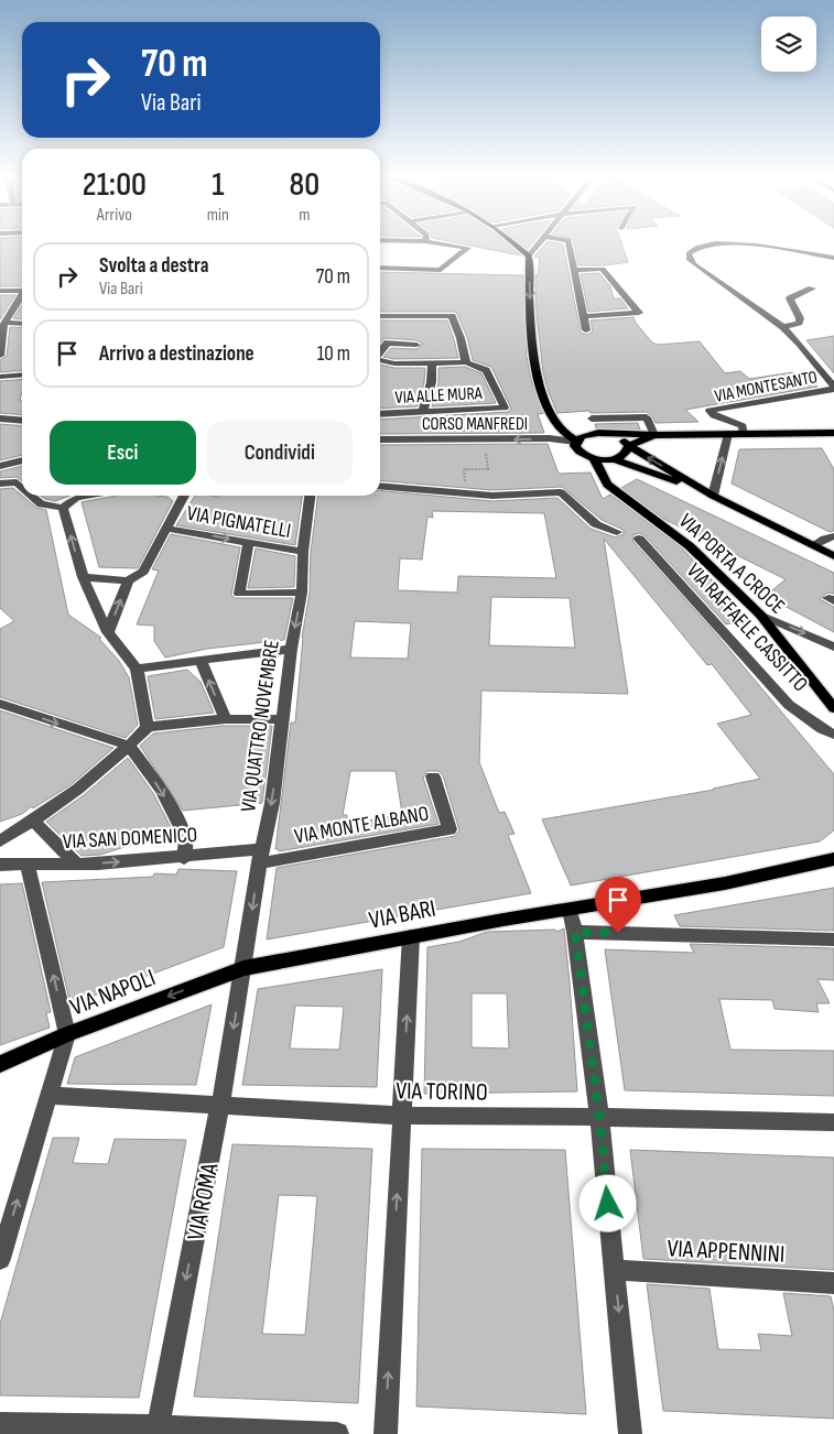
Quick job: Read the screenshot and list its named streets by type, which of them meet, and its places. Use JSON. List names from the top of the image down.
{
  "streets": {
    "main road": ["VIA PORTA A CROCE", "VIA BARI", "VIA NAPOLI"],
    "street": [
      "VIA MONTESANTO",
      "VIA ALLE MURA",
      "CORSO MANFREDI",
      "VIA PIGNATELLI",
      "VIA RAFFAELE CASSITTO",
      "VIA QUATTRO NOVEMBRE",
      "VIA MONTE ALBANO",
      "VIA SAN DOMENICO",
      "VIA TORINO",
      "VIA ROMA",
      "VIA APPENNINI"
    ]
  },
  "crossings": [
    ["VIA PIGNATELLI", "VIA QUATTRO NOVEMBRE"],
    ["VIA QUATTRO NOVEMBRE", "VIA MONTE ALBANO"],
    ["VIA QUATTRO NOVEMBRE", "VIA SAN DOMENICO"],
    ["VIA QUATTRO NOVEMBRE", "VIA BARI"],
    ["VIA QUATTRO NOVEMBRE", "VIA NAPOLI"],
    ["VIA QUATTRO NOVEMBRE", "VIA ROMA"],
    ["VIA MONTE ALBANO", "VIA SAN DOMENICO"],
    ["VIA BARI", "VIA NAPOLI"],
    ["VIA BARI", "VIA ROMA"],
    ["VIA NAPOLI", "VIA ROMA"],
    ["VIA TORINO", "VIA ROMA"]
  ],
  "one_way": [
    "VIA QUATTRO NOVEMBRE",
    "VIA SAN DOMENICO",
    "VIA NAPOLI",
    "VIA ROMA"
  ],
  "page": {
    "turn": ["70 m", "Via Bari"],
    "eta": [
      "21:00",
      "Arrivo",
      "1",
      "min",
      "80",
      "m"
    ],
    "list": [
      {
        "name": "Svolta a destra",
        "note": "Via Bari",
        "value": "70 m"
      },
      {
        "name": "Arrivo a destinazione",
        "value": "10 m"
      }
    ],
    "buttons": ["Esci", "Condividi"]
  }
}
